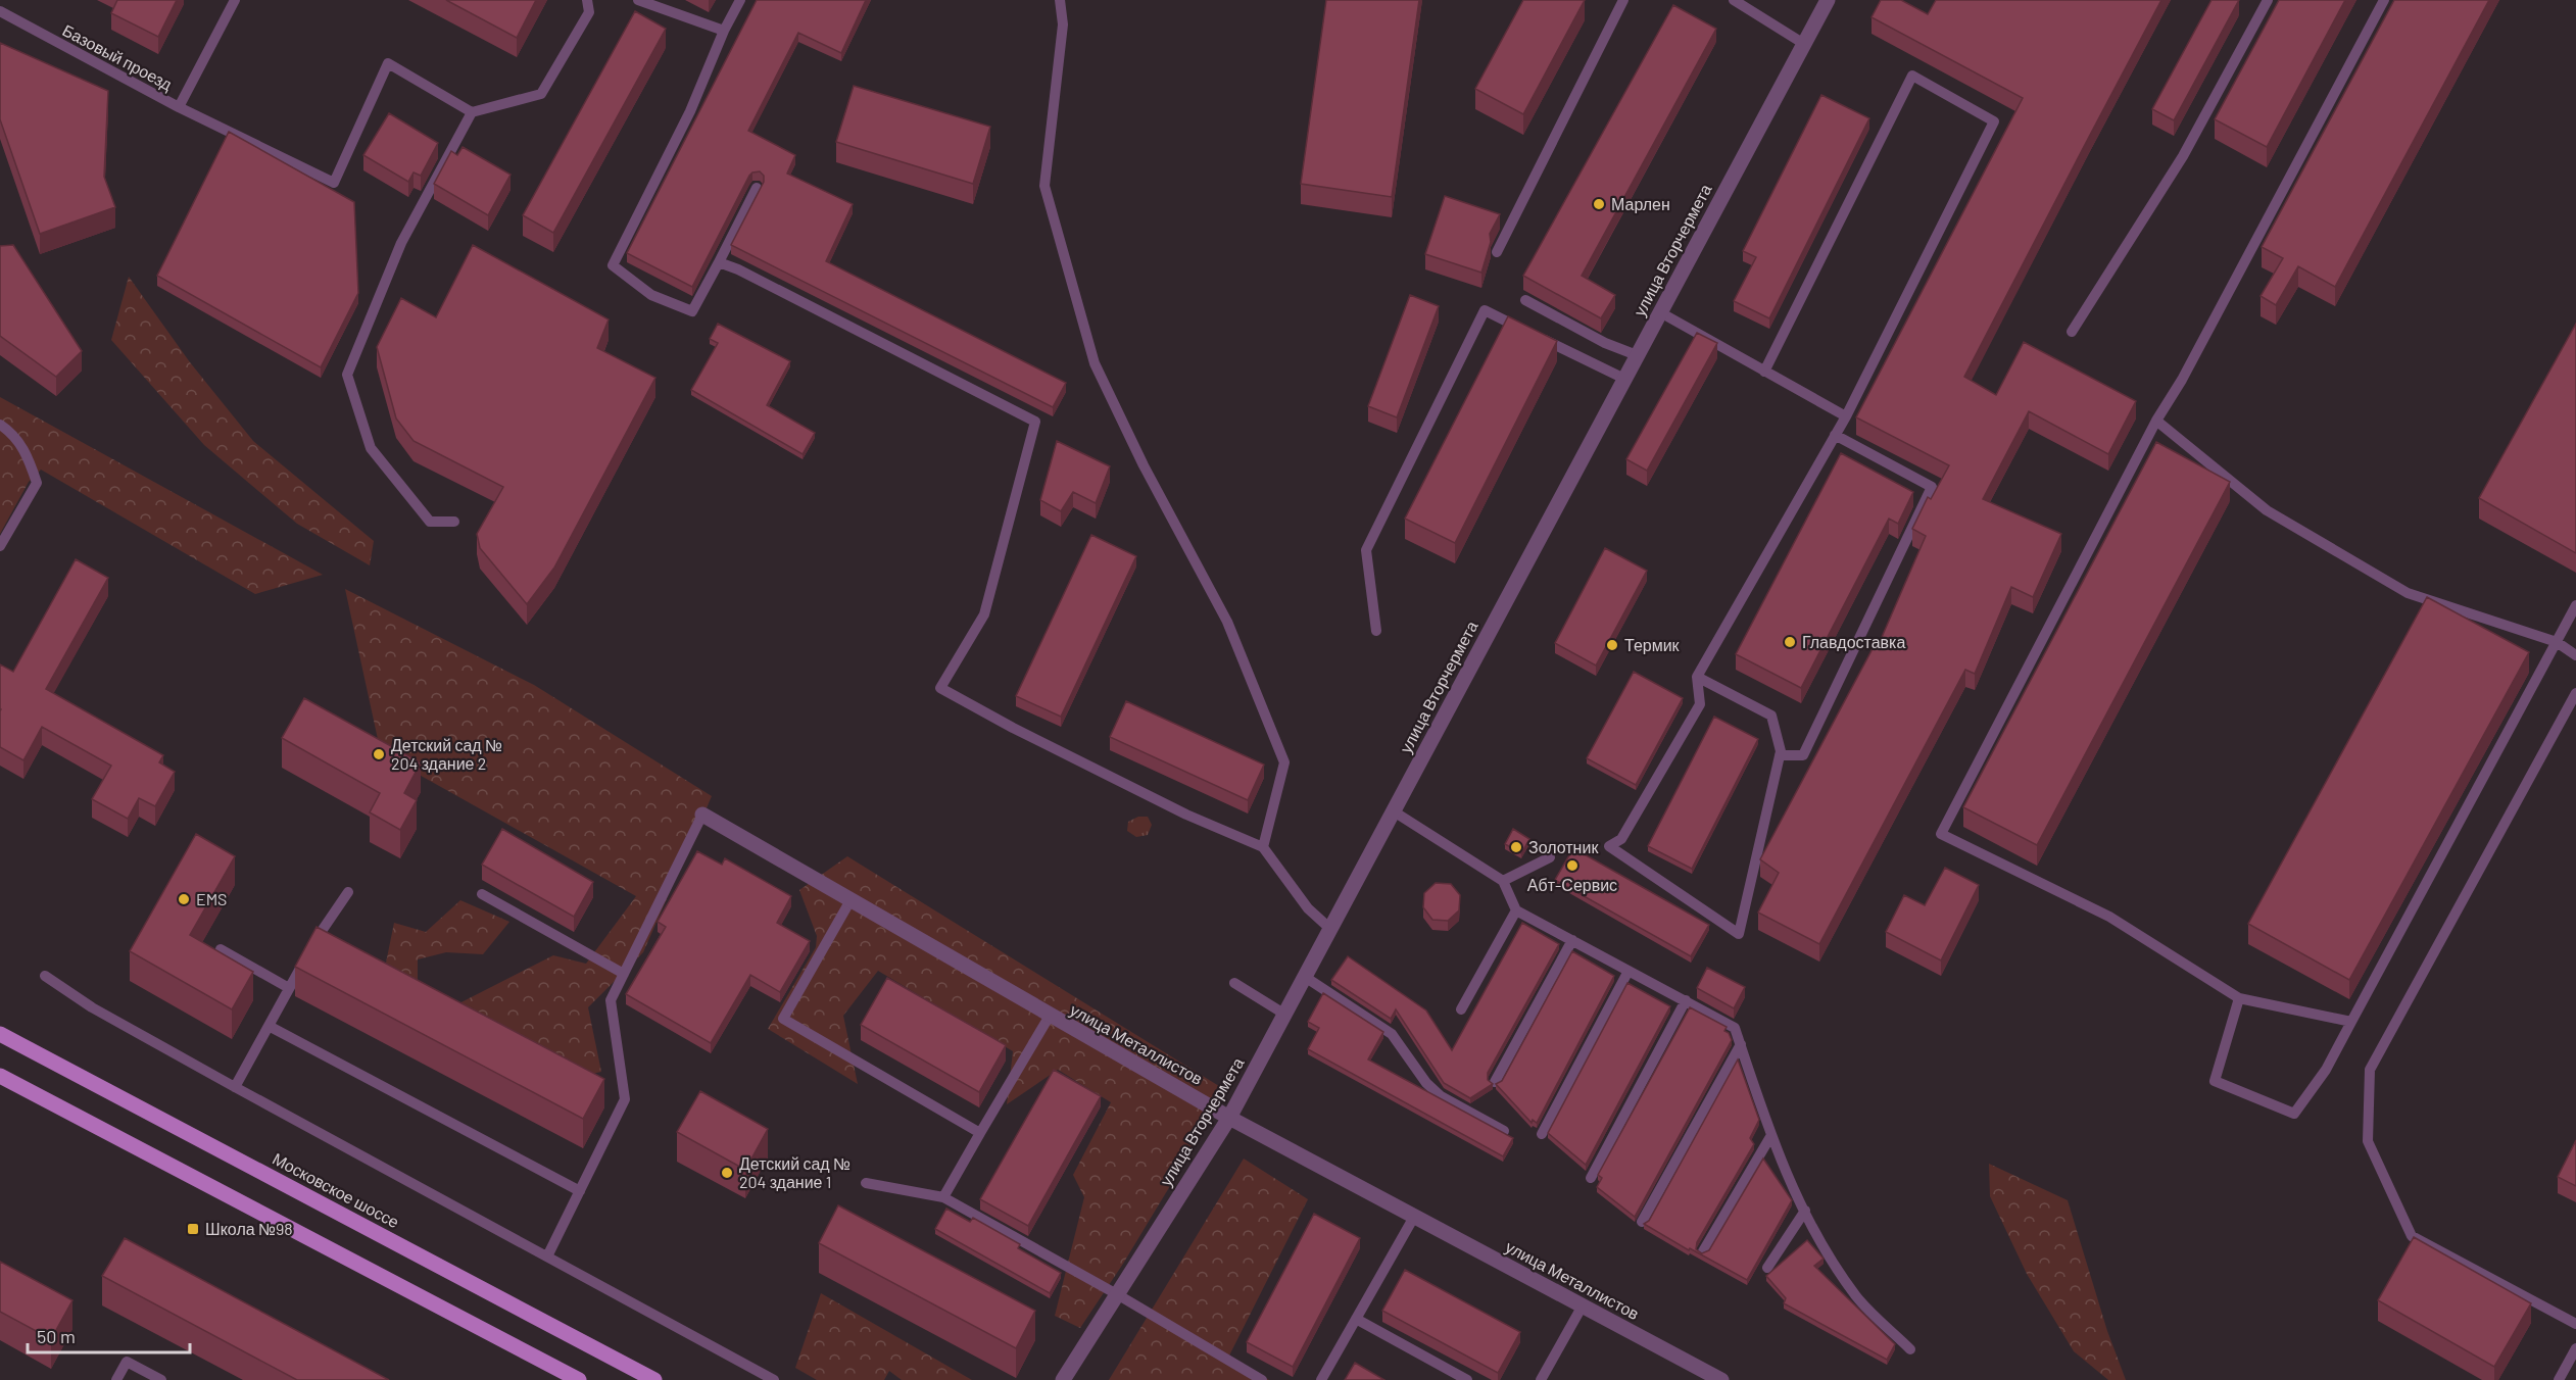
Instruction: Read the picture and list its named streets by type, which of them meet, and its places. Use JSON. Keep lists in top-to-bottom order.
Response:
{
  "streets": {
    "main road": ["Московское шоссе"],
    "street": ["улица Вторчермета", "улица Металлистов"],
    "lane": ["Базовый проезд"]
  },
  "crossings": [
    ["улица Вторчермета", "улица Металлистов"]
  ],
  "places": {
    "other": [
      "Марлен",
      "Главдоставка",
      "Термик",
      "Детский сад № 204 здание 2",
      "Золотник",
      "Абт-Сервис",
      "EMS",
      "Детский сад № 204 здание 1"
    ],
    "transit": ["Школа №98"]
  },
  "scale_bar": "50 m"
}
